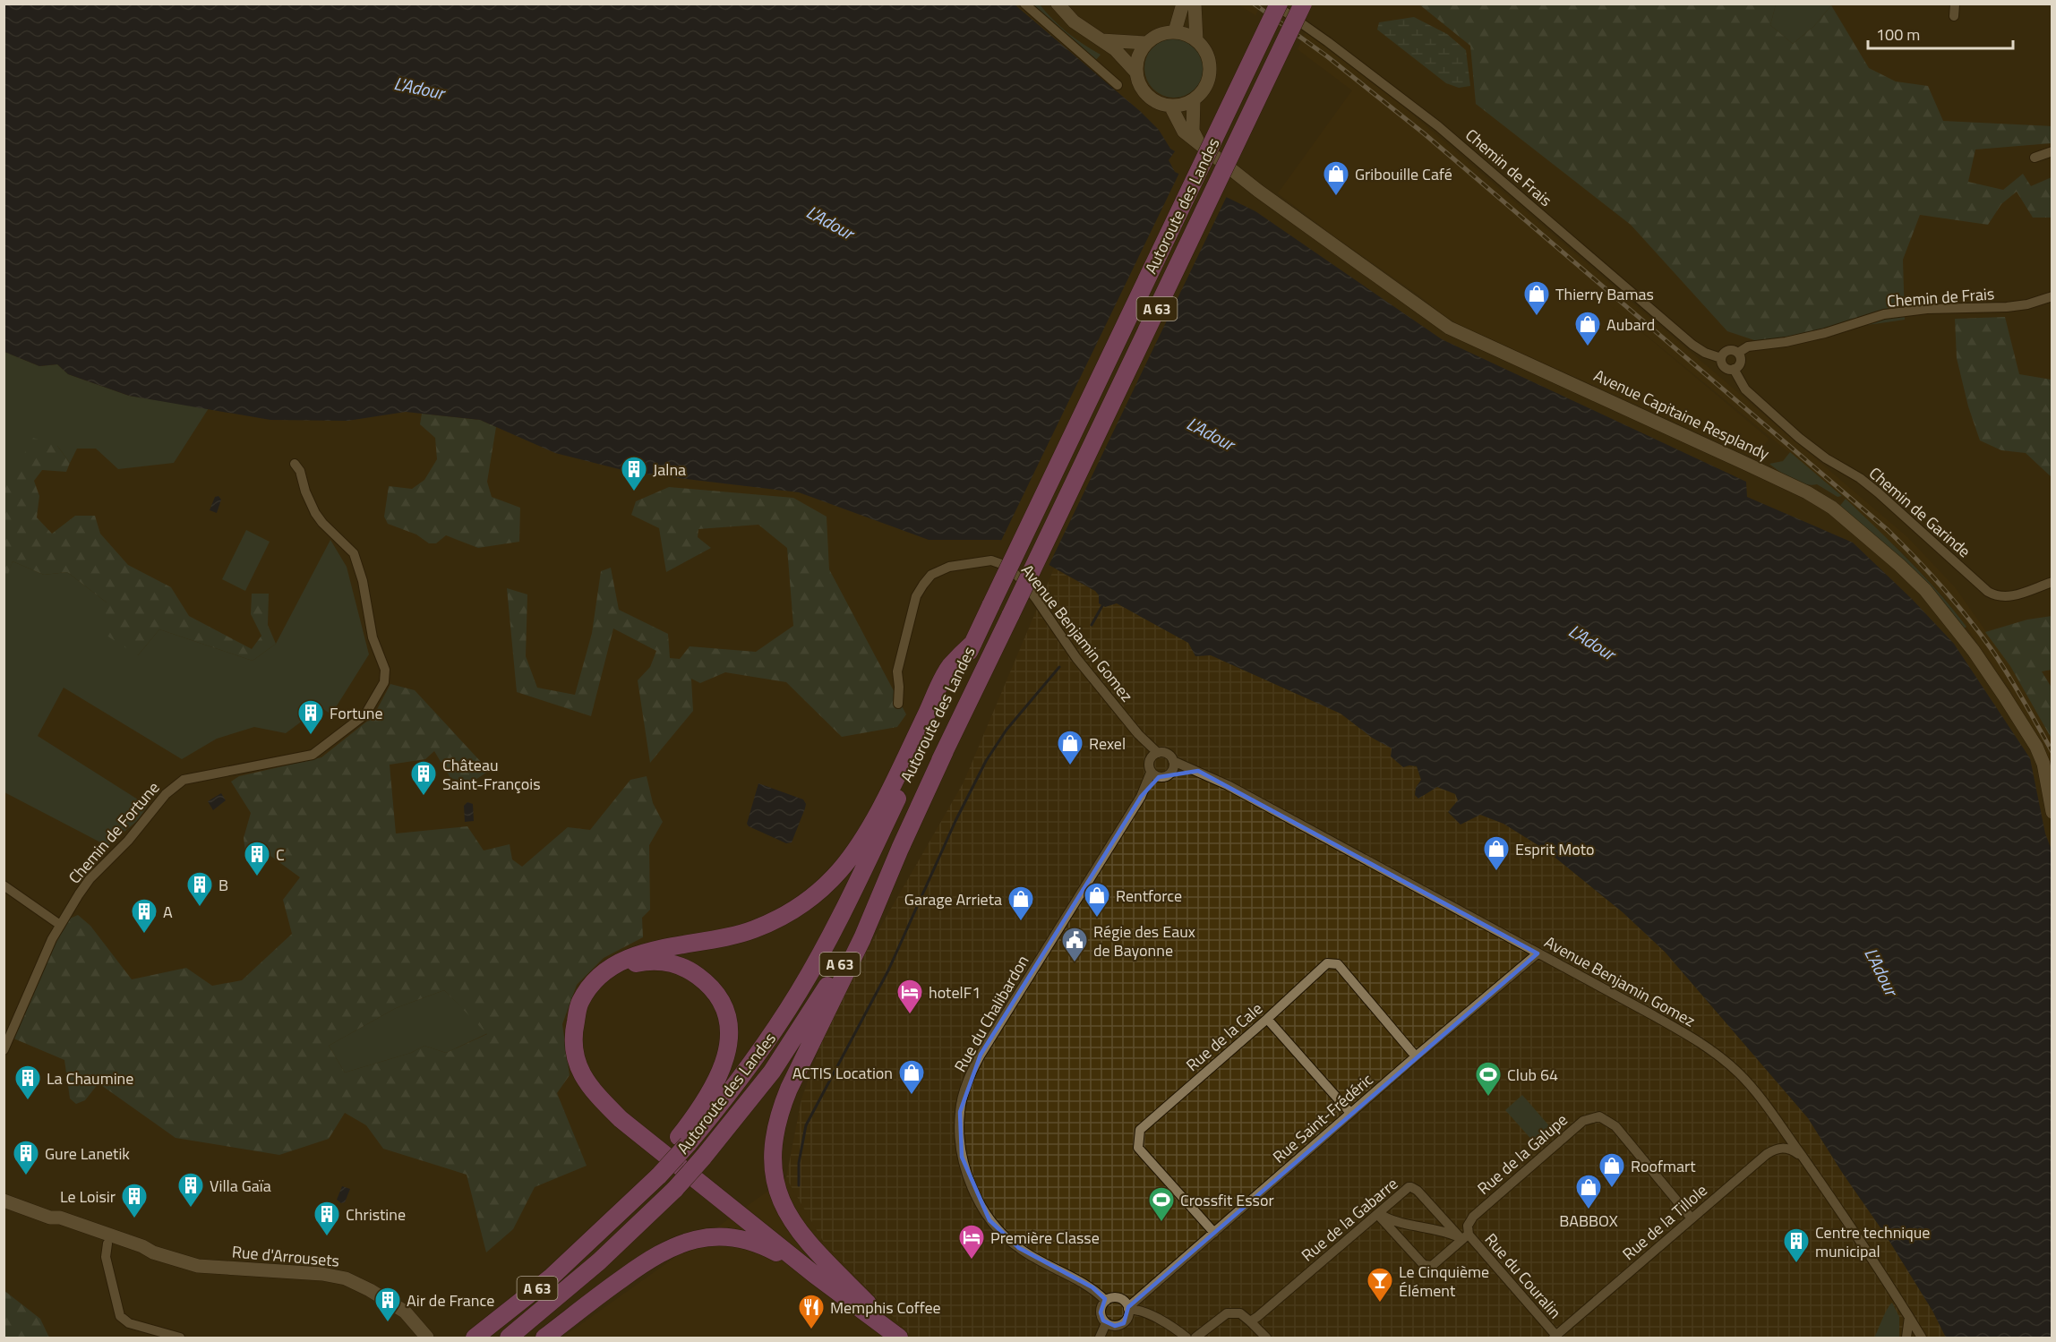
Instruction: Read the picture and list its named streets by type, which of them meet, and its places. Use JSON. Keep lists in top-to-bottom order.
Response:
{
  "streets": {
    "highway": ["Autoroute des Landes", "A 63"],
    "main road": ["Avenue Capitaine Resplandy", "Rue d'Arrousets"],
    "street": [
      "Chemin de Frais",
      "Chemin de Garinde",
      "Avenue Benjamin Gomez",
      "Chemin de Fortune",
      "Rue du Chalibardon",
      "Rue de la Cale",
      "Rue Saint-Frédéric",
      "Rue de la Galupe",
      "Rue de la Gabarre",
      "Rue de la Tillole",
      "Rue du Couralin"
    ]
  },
  "crossings": [
    ["Chemin de Frais", "Chemin de Garinde"],
    ["Avenue Benjamin Gomez", "Rue du Chalibardon"],
    ["Avenue Benjamin Gomez", "Rue Saint-Frédéric"],
    ["Avenue Benjamin Gomez", "Rue de la Tillole"],
    ["Rue du Chalibardon", "Rue Saint-Frédéric"],
    ["Rue de la Cale", "Rue Saint-Frédéric"],
    ["Rue de la Galupe", "Rue de la Gabarre"],
    ["Rue de la Galupe", "Rue de la Tillole"],
    ["Rue de la Galupe", "Rue du Couralin"],
    ["Rue de la Gabarre", "Rue du Couralin"],
    ["Rue de la Tillole", "Rue du Couralin"]
  ],
  "water": ["L'Adour"],
  "places": {
    "shop": [
      "Gribouille Café",
      "Thierry Bamas",
      "Aubard",
      "Rexel",
      "Esprit Moto",
      "Rentforce",
      "Garage Arrieta",
      "ACTIS Location",
      "Roofmart",
      "BABBOX"
    ],
    "building": [
      "Jalna",
      "Fortune",
      "Château Saint-François",
      "C",
      "B",
      "A",
      "La Chaumine",
      "Gure Lanetik",
      "Villa Gaïa",
      "Le Loisir",
      "Christine",
      "Centre technique municipal",
      "Air de France"
    ],
    "public building": ["Régie des Eaux de Bayonne"],
    "hotel": ["hotelF1", "Première Classe"],
    "sports": ["Club 64", "Crossfit Essor"],
    "bar": ["Le Cinquième Élément"],
    "restaurant": ["Memphis Coffee"]
  },
  "scale_bar": "100 m"
}
